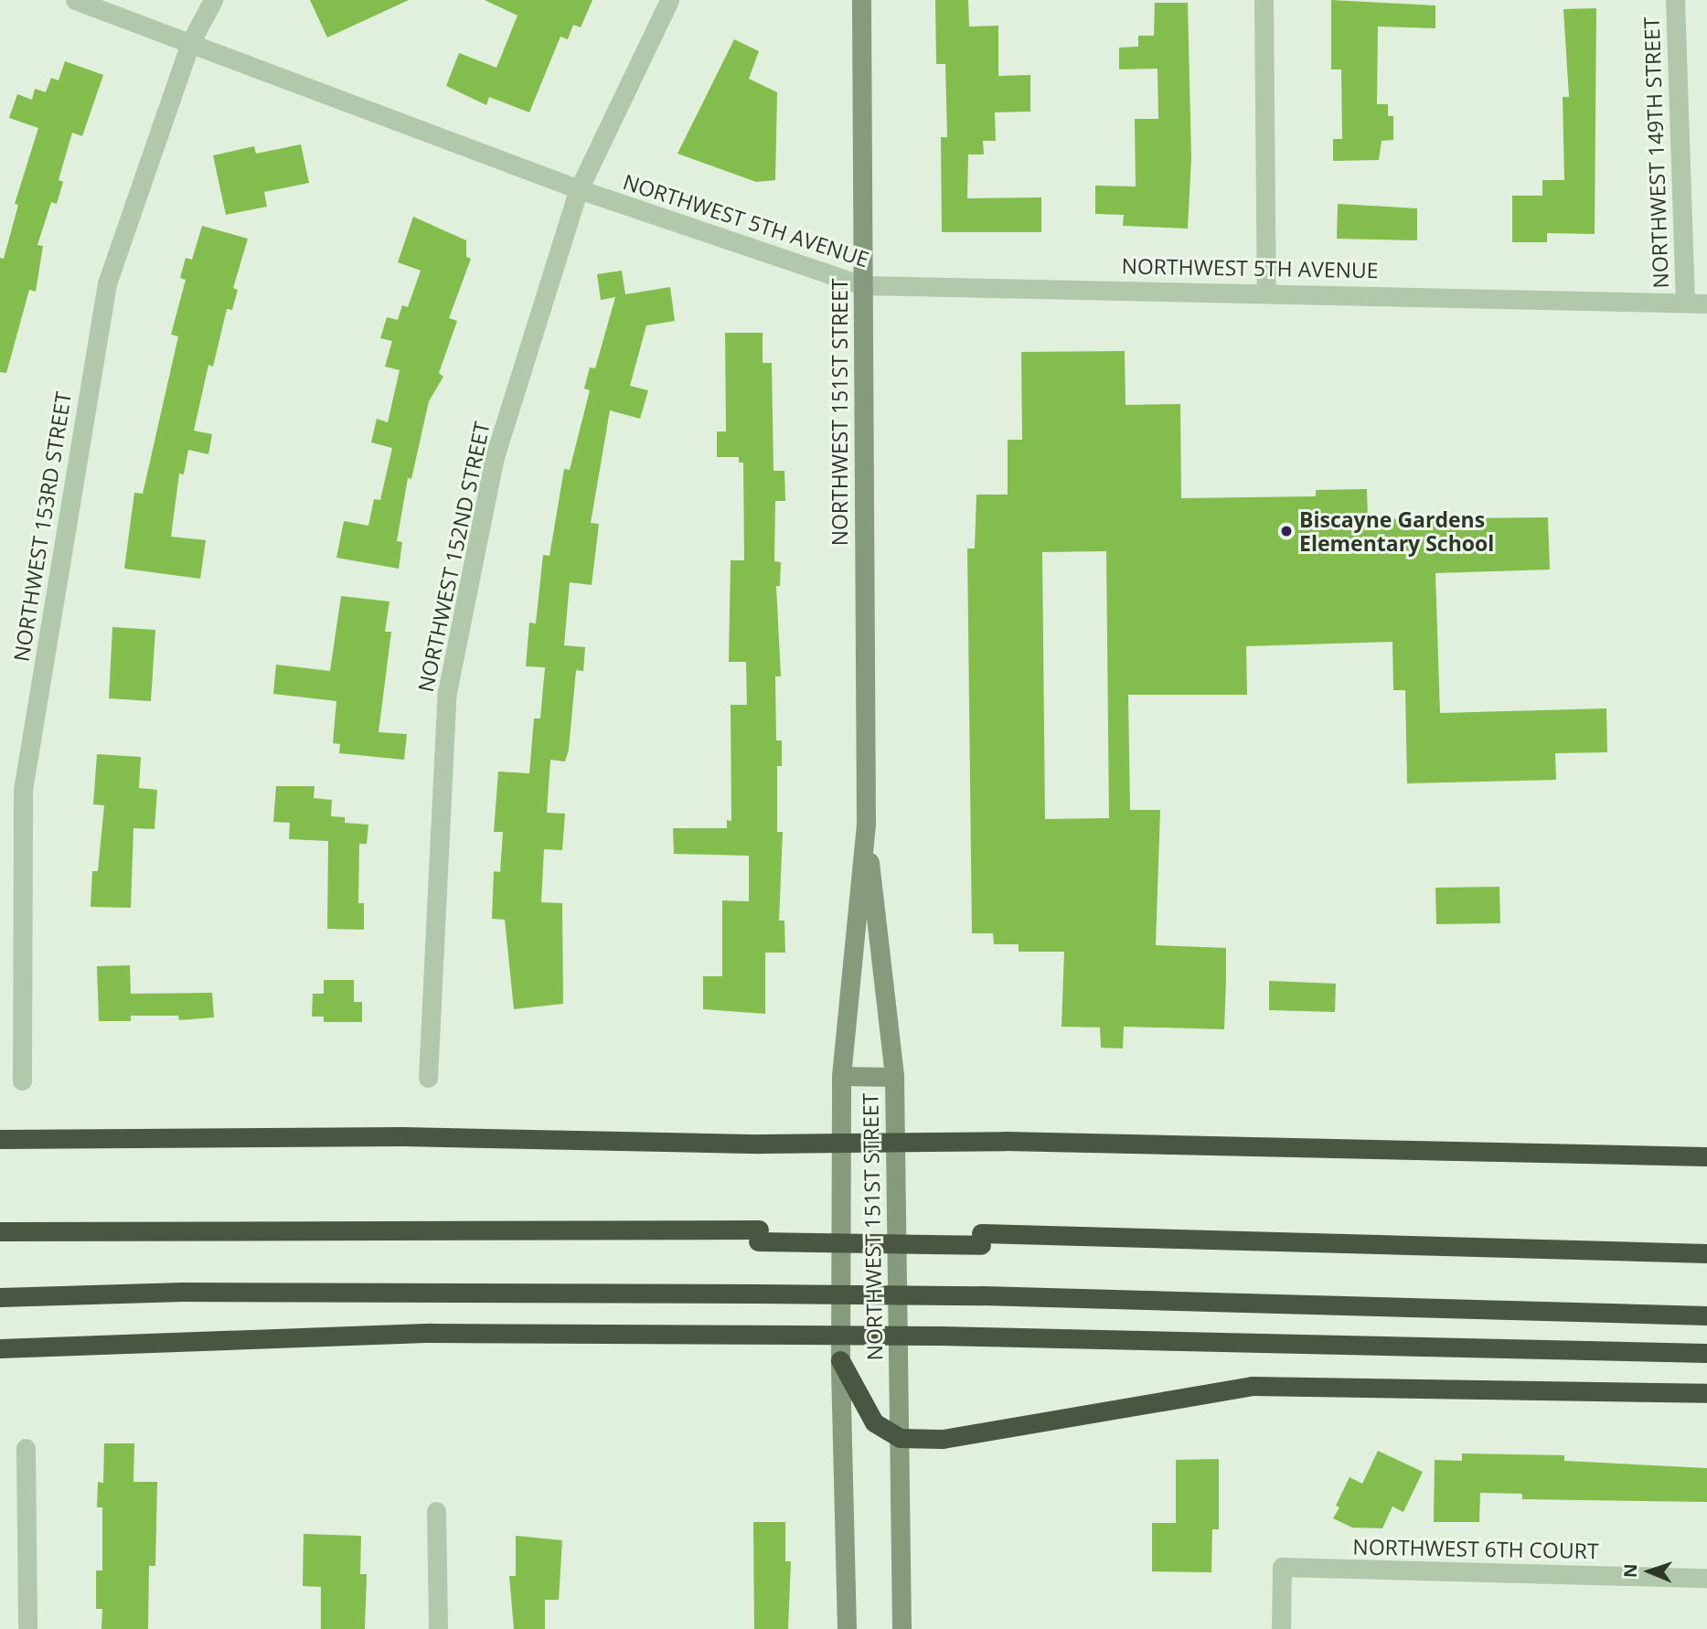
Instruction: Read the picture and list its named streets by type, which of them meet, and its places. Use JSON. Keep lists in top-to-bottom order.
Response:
{
  "streets": {
    "street": [
      "NORTHWEST 149TH STREET",
      "NORTHWEST 5TH AVENUE",
      "NORTHWEST 151ST STREET",
      "NORTHWEST 153RD STREET",
      "NORTHWEST 152ND STREET",
      "NORTHWEST 6TH COURT"
    ]
  },
  "crossings": [
    ["NORTHWEST 149TH STREET", "NORTHWEST 5TH AVENUE"],
    ["NORTHWEST 5TH AVENUE", "NORTHWEST 151ST STREET"],
    ["NORTHWEST 5TH AVENUE", "NORTHWEST 153RD STREET"],
    ["NORTHWEST 5TH AVENUE", "NORTHWEST 152ND STREET"]
  ],
  "places": ["Biscayne Gardens Elementary School"],
  "north": "left"
}
